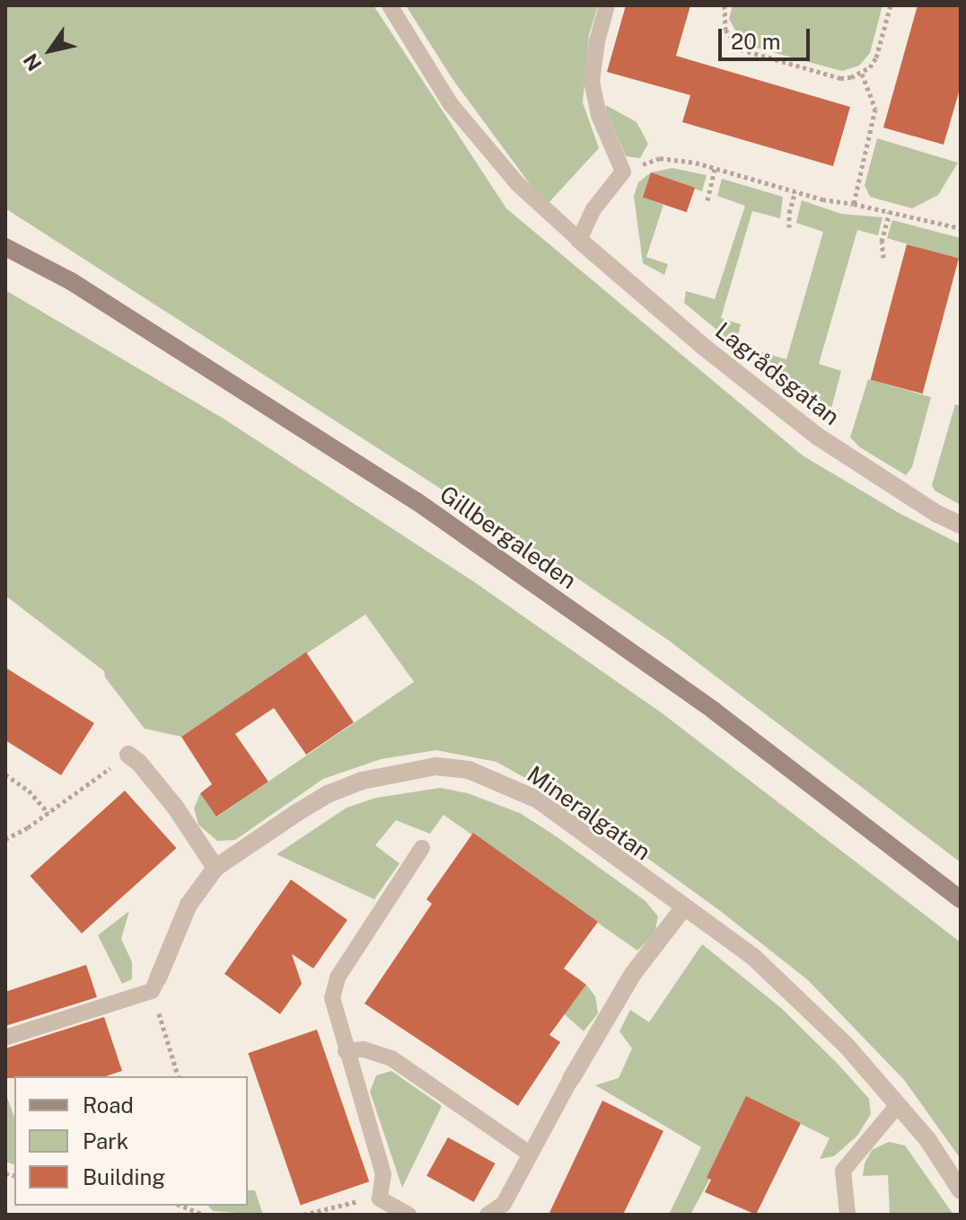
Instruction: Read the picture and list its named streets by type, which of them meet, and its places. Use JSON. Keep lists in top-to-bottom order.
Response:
{
  "streets": {
    "main road": ["Gillbergaleden"],
    "street": ["Lagrådsgatan", "Mineralgatan"]
  },
  "legend": ["Road", "Park", "Building"],
  "scale_bar": "20 m",
  "north": "bottom left"
}
